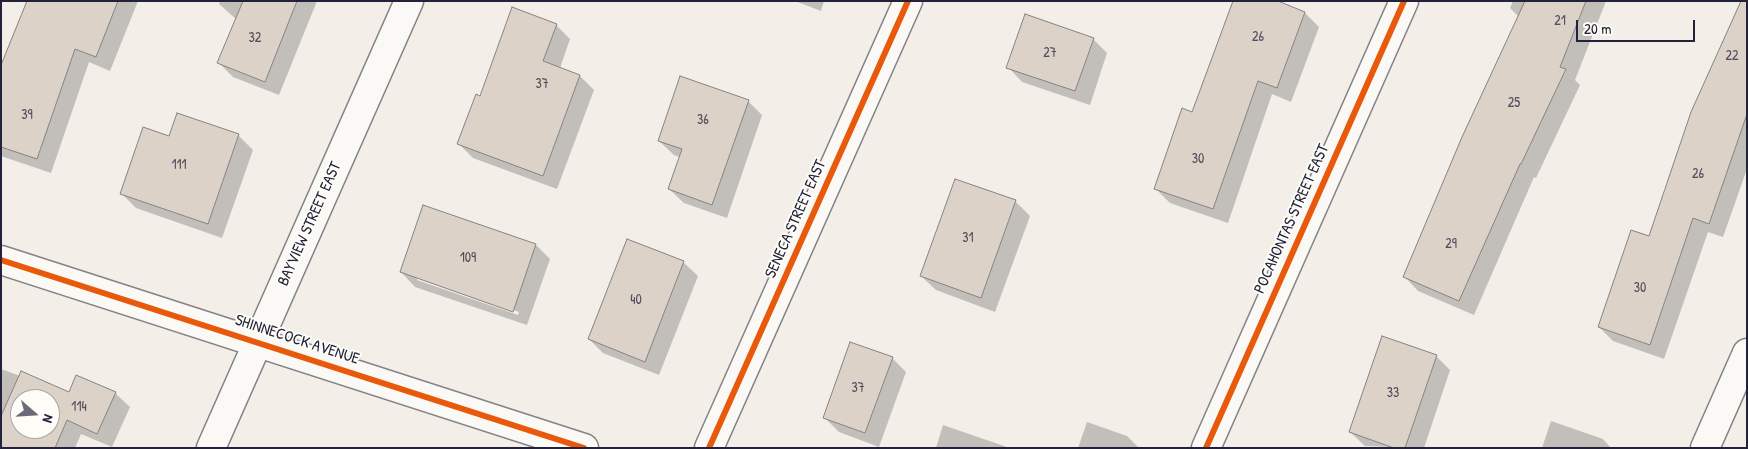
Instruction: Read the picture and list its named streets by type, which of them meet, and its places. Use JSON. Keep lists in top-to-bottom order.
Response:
{
  "streets": {
    "street": [
      "SENECA STREET EAST",
      "POCAHONTAS STREET EAST",
      "BAYVIEW STREET EAST",
      "SHINNECOCK AVENUE"
    ]
  },
  "crossings": [
    ["BAYVIEW STREET EAST", "SHINNECOCK AVENUE"]
  ],
  "house_numbers": [
    "21",
    "26",
    "32",
    "27",
    "22",
    "37",
    "25",
    "39",
    "36",
    "30",
    "111",
    "26",
    "31",
    "29",
    "109",
    "30",
    "40",
    "37",
    "33",
    "114"
  ],
  "scale_bar": "20 m",
  "north": "right"
}
